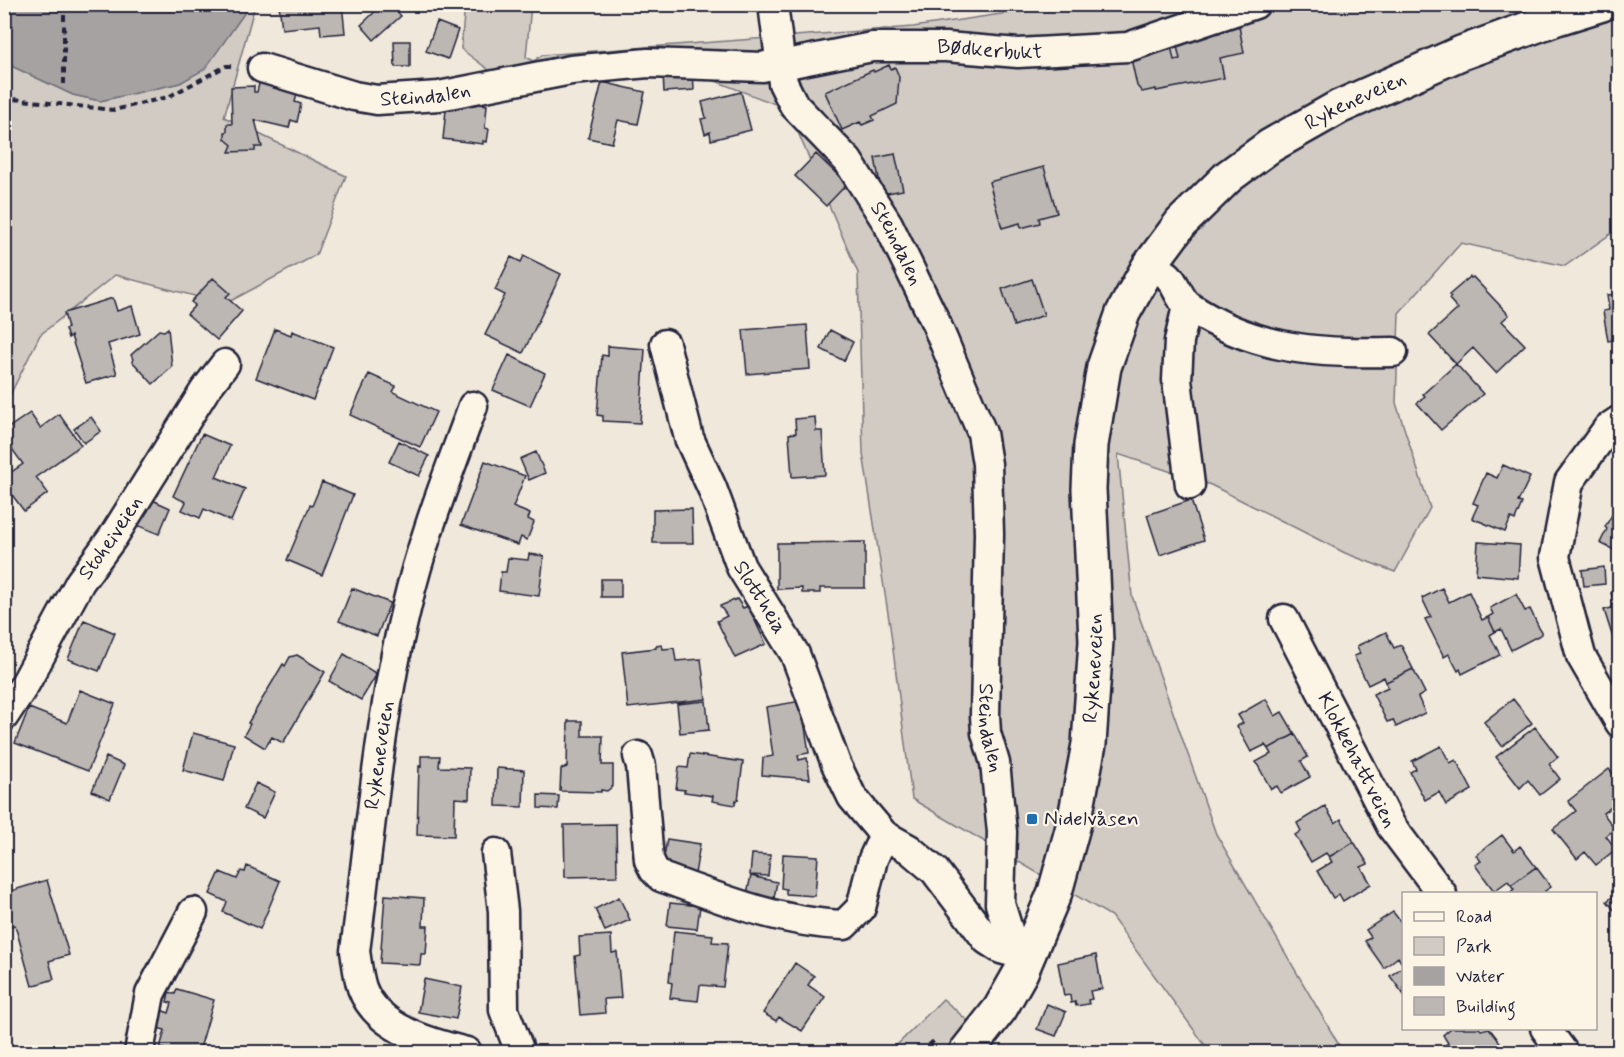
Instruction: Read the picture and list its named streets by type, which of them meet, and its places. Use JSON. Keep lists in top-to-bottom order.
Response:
{
  "streets": {
    "main road": ["Rykeneveien"],
    "street": [
      "Bødkerbukt",
      "Steindalen",
      "Stoheiveien",
      "Slottheia",
      "Klokkehattveien"
    ]
  },
  "crossings": [
    ["Bødkerbukt", "Steindalen"],
    ["Steindalen", "Rykeneveien"],
    ["Steindalen", "Slottheia"],
    ["Rykeneveien", "Slottheia"]
  ],
  "places": {
    "transit": ["Nidelvåsen"]
  },
  "legend": [
    "Road",
    "Park",
    "Water",
    "Building"
  ]
}
